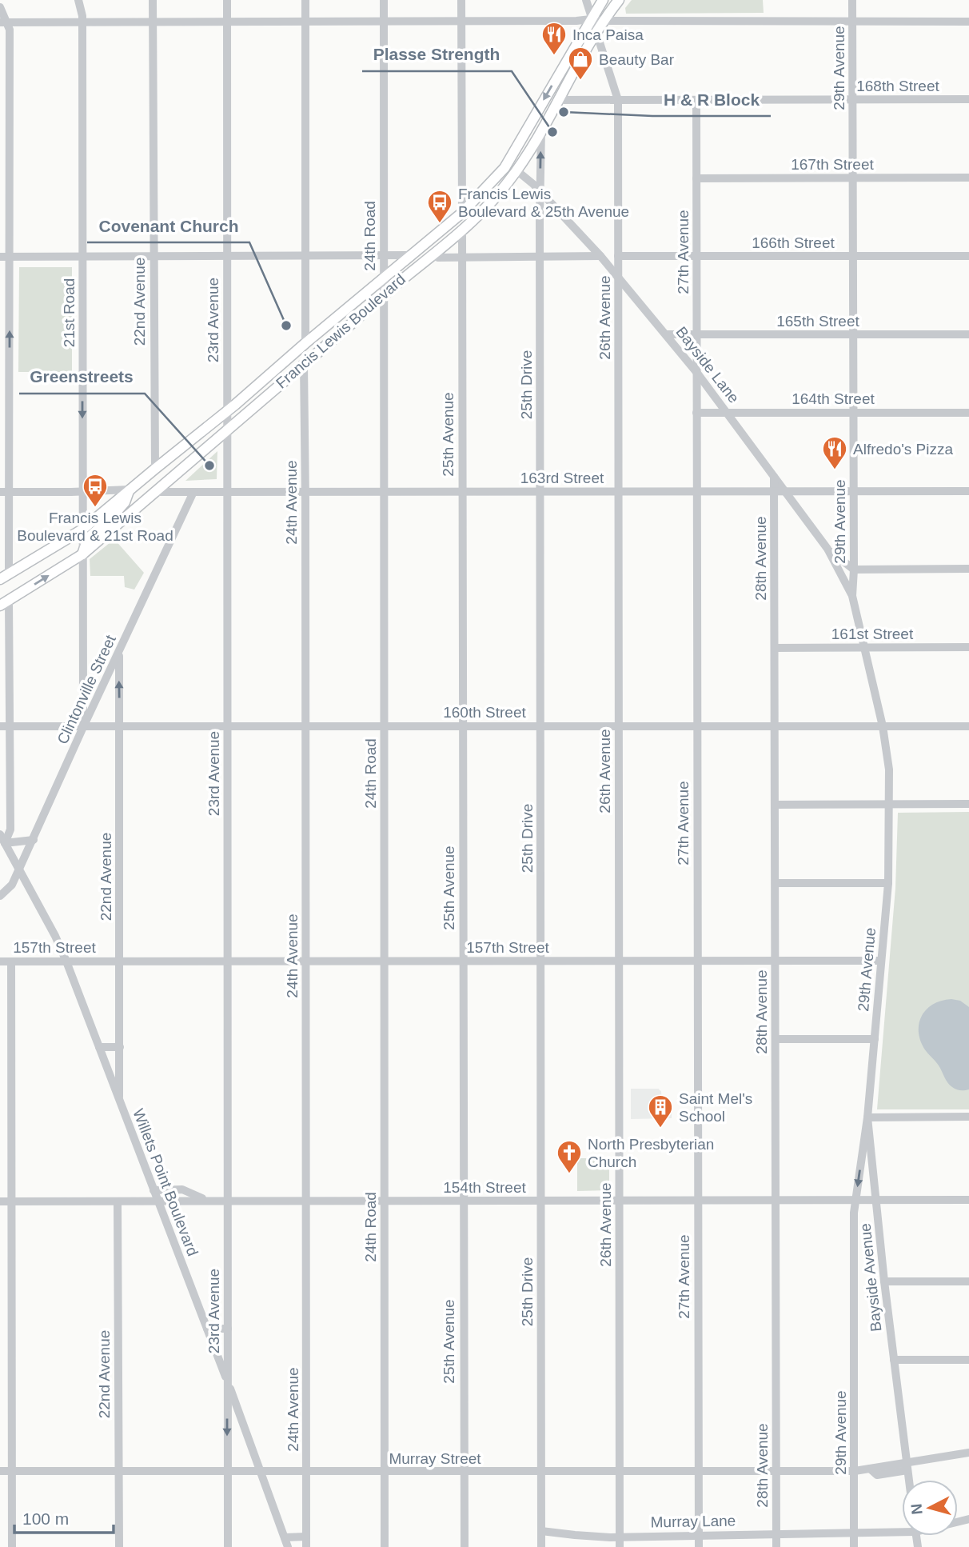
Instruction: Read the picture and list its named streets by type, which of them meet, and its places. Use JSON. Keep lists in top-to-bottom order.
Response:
{
  "streets": {
    "main road": ["Francis Lewis Boulevard"],
    "street": [
      "29th Avenue",
      "168th Street",
      "167th Street",
      "24th Road",
      "166th Street",
      "27th Avenue",
      "22nd Avenue",
      "21st Road",
      "26th Avenue",
      "23rd Avenue",
      "165th Street",
      "Bayside Lane",
      "25th Drive",
      "164th Street",
      "25th Avenue",
      "163rd Street",
      "24th Avenue",
      "28th Avenue",
      "161st Street",
      "Clintonville Street",
      "160th Street",
      "157th Street",
      "Willets Point Boulevard",
      "154th Street",
      "Bayside Avenue",
      "Murray Street",
      "Murray Lane"
    ]
  },
  "crossings": [
    ["29th Avenue", "168th Street"],
    ["29th Avenue", "167th Street"],
    ["29th Avenue", "166th Street"],
    ["29th Avenue", "165th Street"],
    ["29th Avenue", "Bayside Lane"],
    ["29th Avenue", "164th Street"],
    ["29th Avenue", "163rd Street"],
    ["29th Avenue", "161st Street"],
    ["29th Avenue", "160th Street"],
    ["29th Avenue", "157th Street"],
    ["29th Avenue", "154th Street"],
    ["29th Avenue", "Bayside Avenue"],
    ["29th Avenue", "Murray Street"],
    ["29th Avenue", "Murray Lane"],
    ["168th Street", "27th Avenue"],
    ["168th Street", "26th Avenue"],
    ["168th Street", "Francis Lewis Boulevard"],
    ["167th Street", "27th Avenue"],
    ["24th Road", "Francis Lewis Boulevard"],
    ["24th Road", "163rd Street"],
    ["24th Road", "160th Street"],
    ["24th Road", "157th Street"],
    ["24th Road", "154th Street"],
    ["24th Road", "Murray Street"],
    ["166th Street", "27th Avenue"],
    ["166th Street", "26th Avenue"],
    ["27th Avenue", "165th Street"],
    ["27th Avenue", "Bayside Lane"],
    ["27th Avenue", "164th Street"],
    ["27th Avenue", "163rd Street"],
    ["27th Avenue", "160th Street"],
    ["27th Avenue", "157th Street"],
    ["27th Avenue", "154th Street"],
    ["27th Avenue", "Murray Street"],
    ["27th Avenue", "Murray Lane"],
    ["22nd Avenue", "Francis Lewis Boulevard"],
    ["22nd Avenue", "Clintonville Street"],
    ["22nd Avenue", "160th Street"],
    ["22nd Avenue", "157th Street"],
    ["22nd Avenue", "Willets Point Boulevard"],
    ["22nd Avenue", "154th Street"],
    ["22nd Avenue", "Murray Street"],
    ["21st Road", "Francis Lewis Boulevard"],
    ["21st Road", "Clintonville Street"],
    ["21st Road", "160th Street"],
    ["26th Avenue", "Francis Lewis Boulevard"],
    ["26th Avenue", "Bayside Lane"],
    ["26th Avenue", "163rd Street"],
    ["26th Avenue", "160th Street"],
    ["26th Avenue", "157th Street"],
    ["26th Avenue", "154th Street"],
    ["26th Avenue", "Murray Street"],
    ["26th Avenue", "Murray Lane"],
    ["23rd Avenue", "Francis Lewis Boulevard"],
    ["23rd Avenue", "163rd Street"],
    ["23rd Avenue", "160th Street"],
    ["23rd Avenue", "157th Street"],
    ["23rd Avenue", "Willets Point Boulevard"],
    ["23rd Avenue", "154th Street"],
    ["23rd Avenue", "Murray Street"],
    ["165th Street", "Bayside Lane"],
    ["Francis Lewis Boulevard", "Bayside Lane"],
    ["Francis Lewis Boulevard", "25th Drive"],
    ["Francis Lewis Boulevard", "25th Avenue"],
    ["Francis Lewis Boulevard", "163rd Street"],
    ["Francis Lewis Boulevard", "24th Avenue"],
    ["Bayside Lane", "25th Drive"],
    ["Bayside Lane", "164th Street"],
    ["Bayside Lane", "163rd Street"],
    ["Bayside Lane", "28th Avenue"],
    ["25th Drive", "163rd Street"],
    ["25th Drive", "160th Street"],
    ["25th Drive", "157th Street"],
    ["25th Drive", "154th Street"],
    ["25th Drive", "Murray Street"],
    ["25th Drive", "Murray Lane"],
    ["25th Avenue", "163rd Street"],
    ["25th Avenue", "160th Street"],
    ["25th Avenue", "157th Street"],
    ["25th Avenue", "154th Street"],
    ["25th Avenue", "Murray Street"],
    ["163rd Street", "24th Avenue"],
    ["163rd Street", "28th Avenue"],
    ["163rd Street", "Clintonville Street"],
    ["24th Avenue", "160th Street"],
    ["24th Avenue", "157th Street"],
    ["24th Avenue", "154th Street"],
    ["24th Avenue", "Murray Street"],
    ["28th Avenue", "161st Street"],
    ["28th Avenue", "160th Street"],
    ["28th Avenue", "157th Street"],
    ["28th Avenue", "154th Street"],
    ["28th Avenue", "Murray Street"],
    ["28th Avenue", "Murray Lane"],
    ["Clintonville Street", "160th Street"],
    ["Clintonville Street", "Willets Point Boulevard"],
    ["157th Street", "Willets Point Boulevard"],
    ["Willets Point Boulevard", "154th Street"],
    ["Willets Point Boulevard", "Murray Street"],
    ["154th Street", "Bayside Avenue"],
    ["Bayside Avenue", "Murray Street"]
  ],
  "places": {
    "restaurant": ["Inca Paisa", "Alfredo's Pizza"],
    "shop": ["Beauty Bar"],
    "other": [
      "H & R Block",
      "Plasse Strength",
      "Covenant Church",
      "Greenstreets"
    ],
    "bus stop": ["Francis Lewis Boulevard & 25th Avenue", "Francis Lewis Boulevard & 21st Road"],
    "building": ["Saint Mel's School"],
    "church": ["North Presbyterian Church"]
  },
  "scale_bar": "100 m",
  "north": "left"
}
